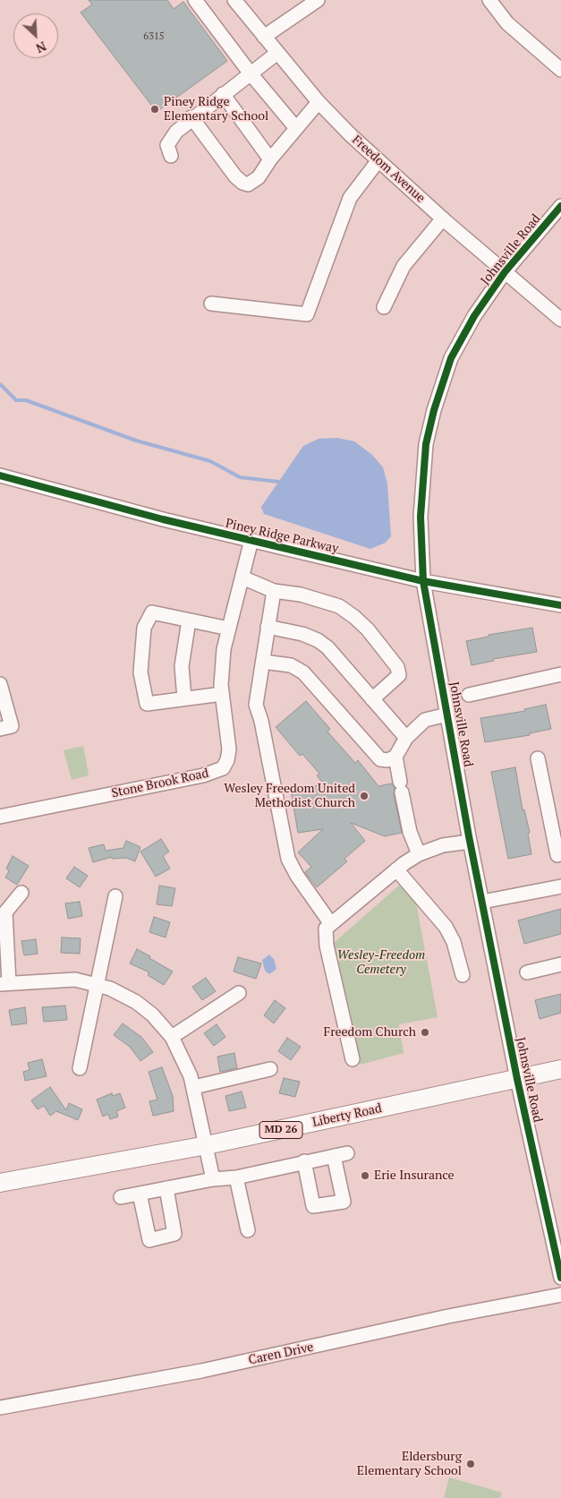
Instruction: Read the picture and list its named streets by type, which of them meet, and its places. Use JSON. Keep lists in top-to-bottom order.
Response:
{
  "streets": {
    "main road": ["Liberty Road", "MD 26"],
    "street": [
      "Freedom Avenue",
      "Johnsville Road",
      "Piney Ridge Parkway",
      "Stone Brook Road",
      "Caren Drive"
    ]
  },
  "crossings": [
    ["Freedom Avenue", "Johnsville Road"],
    ["Johnsville Road", "Piney Ridge Parkway"],
    ["Johnsville Road", "Liberty Road"],
    ["Piney Ridge Parkway", "Stone Brook Road"]
  ],
  "parks": ["Wesley-Freedom Cemetery"],
  "places": [
    "Piney Ridge Elementary School",
    "Wesley Freedom United Methodist Church",
    "Freedom Church",
    "Erie Insurance",
    "Eldersburg Elementary School"
  ],
  "house_numbers": ["6315"],
  "north": "bottom right"
}
